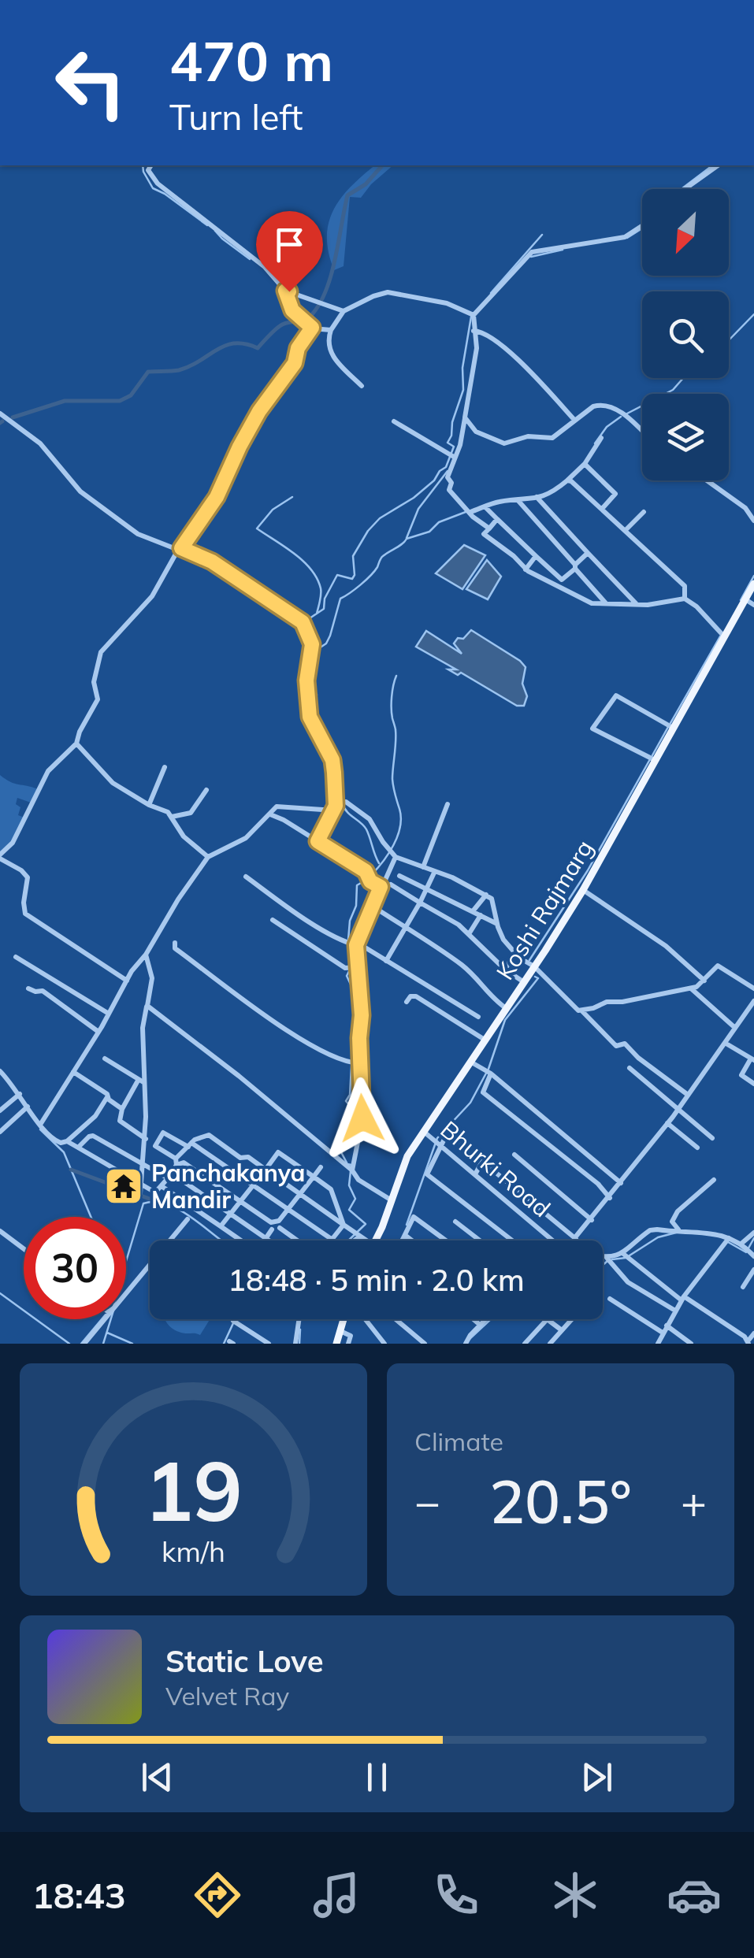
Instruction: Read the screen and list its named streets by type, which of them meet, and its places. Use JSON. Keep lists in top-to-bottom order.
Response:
{
  "streets": {
    "main road": ["Koshi Rajmarg"],
    "street": ["Bhurki Road"]
  },
  "crossings": [
    ["Koshi Rajmarg", "Bhurki Road"]
  ],
  "places": {
    "temple": ["Panchakanya Mandir"]
  },
  "north": "bottom left",
  "page": {
    "turn": ["470 m", "Turn left"],
    "limit": "30",
    "trip": "18:48 · 5 min · 2.0 km",
    "tile": "Climate",
    "heat": ["−", "20.5°", "+"],
    "song": ["Static Love", "Velvet Ray"],
    "tabs": "18:43",
    "gauge": ["19", "km/h"]
  }
}
